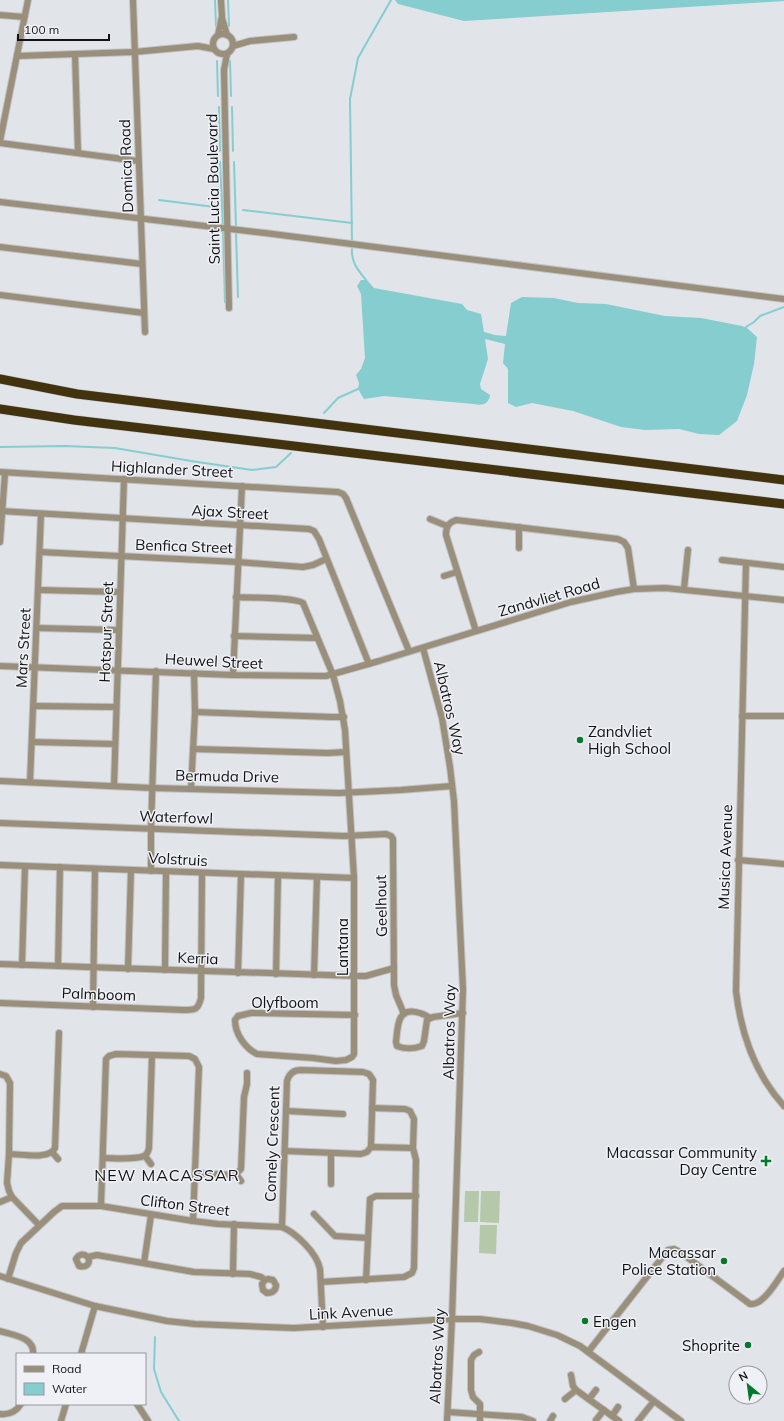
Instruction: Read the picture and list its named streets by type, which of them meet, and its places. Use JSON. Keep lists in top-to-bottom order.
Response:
{
  "streets": {
    "street": [
      "Domica Road",
      "Saint Lucia Boulevard",
      "Highlander Street",
      "Ajax Street",
      "Benfica Street",
      "Zandvliet Road",
      "Hotspur Street",
      "Mars Street",
      "Heuwel Street",
      "Albatros Way",
      "Bermuda Drive",
      "Waterfowl",
      "Musica Avenue",
      "Volstruis",
      "Geelhout",
      "Lantana",
      "Kerria",
      "Palmboom",
      "Olyfboom",
      "Comely Crescent",
      "Clifton Street",
      "Link Avenue"
    ]
  },
  "crossings": [
    ["Highlander Street", "Hotspur Street"],
    ["Highlander Street", "Heuwel Street"],
    ["Ajax Street", "Benfica Street"],
    ["Ajax Street", "Hotspur Street"],
    ["Ajax Street", "Mars Street"],
    ["Ajax Street", "Heuwel Street"],
    ["Benfica Street", "Hotspur Street"],
    ["Benfica Street", "Mars Street"],
    ["Zandvliet Road", "Heuwel Street"],
    ["Zandvliet Road", "Albatros Way"],
    ["Zandvliet Road", "Musica Avenue"],
    ["Hotspur Street", "Heuwel Street"],
    ["Hotspur Street", "Bermuda Drive"],
    ["Mars Street", "Heuwel Street"],
    ["Mars Street", "Bermuda Drive"],
    ["Heuwel Street", "Albatros Way"],
    ["Heuwel Street", "Lantana"],
    ["Albatros Way", "Bermuda Drive"],
    ["Albatros Way", "Link Avenue"],
    ["Bermuda Drive", "Lantana"],
    ["Waterfowl", "Geelhout"],
    ["Waterfowl", "Lantana"],
    ["Volstruis", "Lantana"],
    ["Geelhout", "Lantana"],
    ["Geelhout", "Kerria"],
    ["Lantana", "Kerria"],
    ["Lantana", "Olyfboom"],
    ["Kerria", "Palmboom"],
    ["Comely Crescent", "Clifton Street"],
    ["Clifton Street", "Link Avenue"]
  ],
  "districts": ["NEW MACASSAR"],
  "places": {
    "other": [
      "Zandvliet High School",
      "Macassar Police Station",
      "Engen",
      "Shoprite"
    ],
    "health": ["Macassar Community Day Centre"]
  },
  "legend": ["Road", "Water"],
  "scale_bar": "100 m",
  "north": "top left"
}
